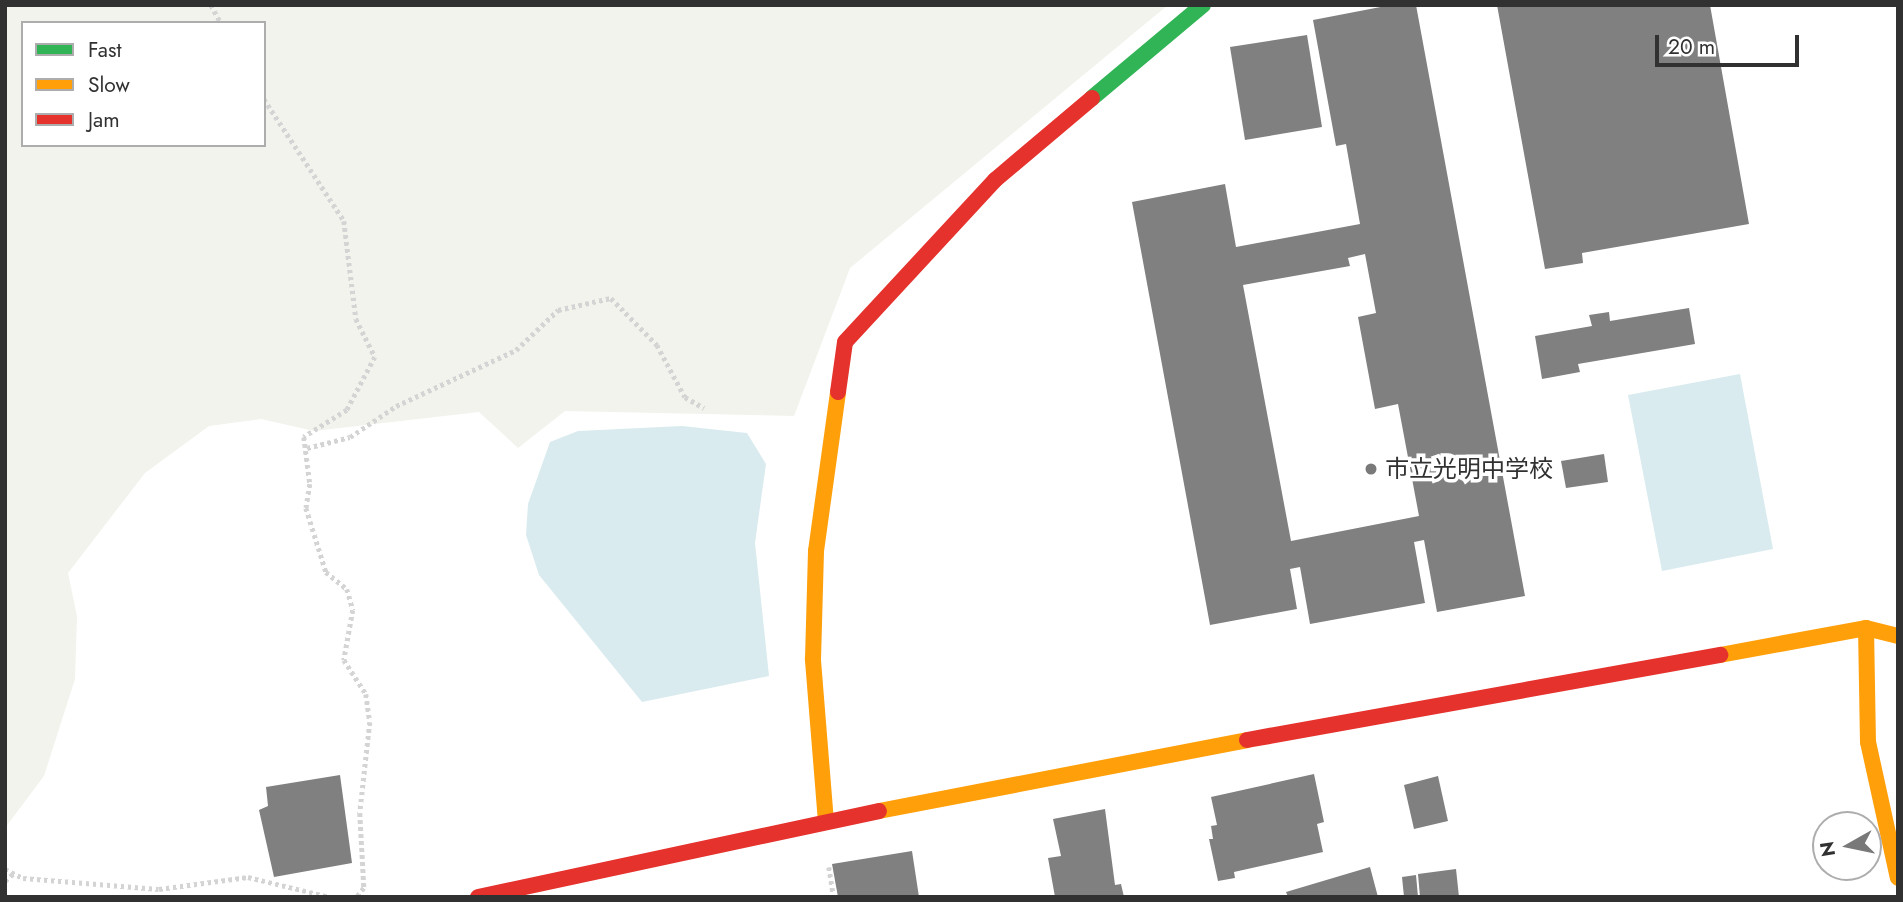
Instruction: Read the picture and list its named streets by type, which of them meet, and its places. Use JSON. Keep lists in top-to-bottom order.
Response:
{
  "places": ["市立光明中学校"],
  "legend": ["Fast", "Slow", "Jam"],
  "scale_bar": "20 m",
  "north": "left"
}
